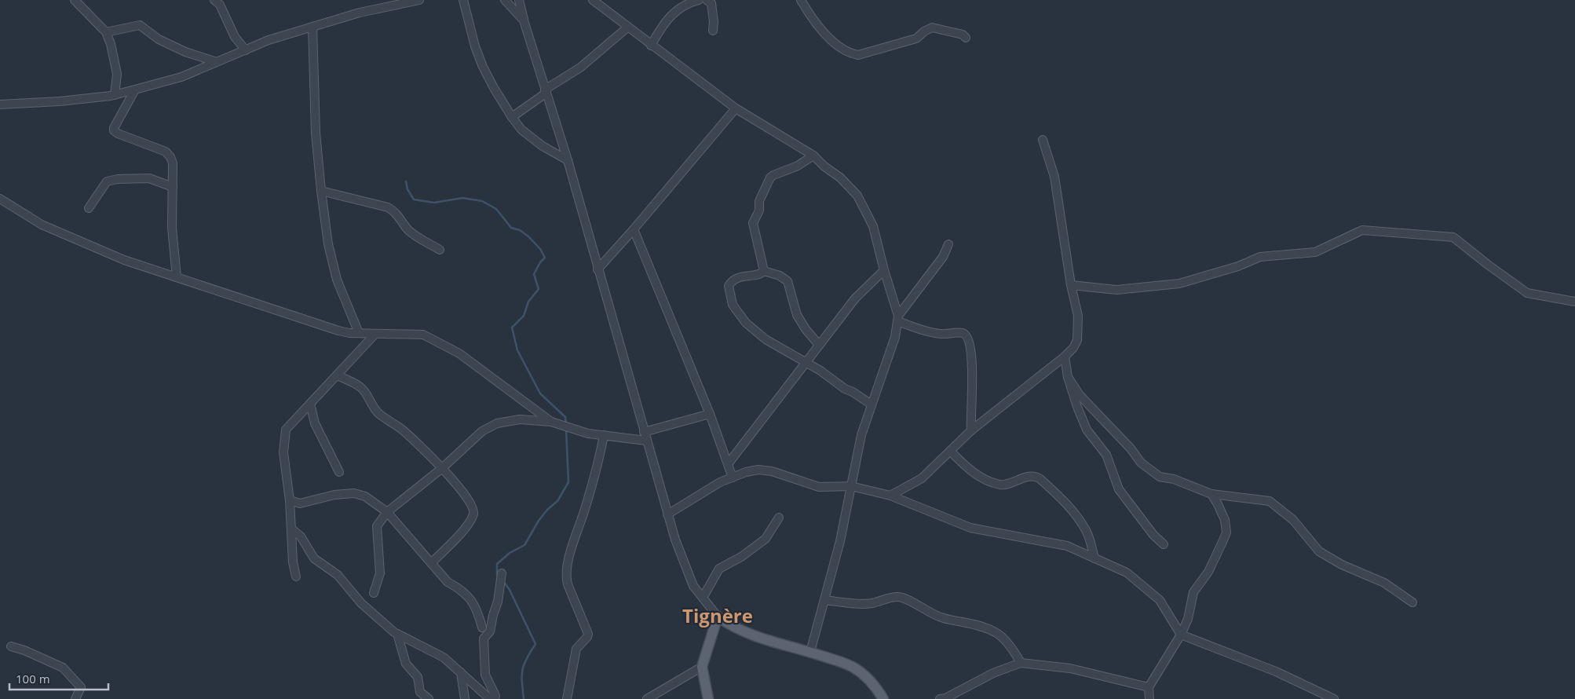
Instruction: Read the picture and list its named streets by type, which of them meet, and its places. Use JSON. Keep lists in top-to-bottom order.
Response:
{
  "districts": ["Tignère"],
  "scale_bar": "100 m"
}
